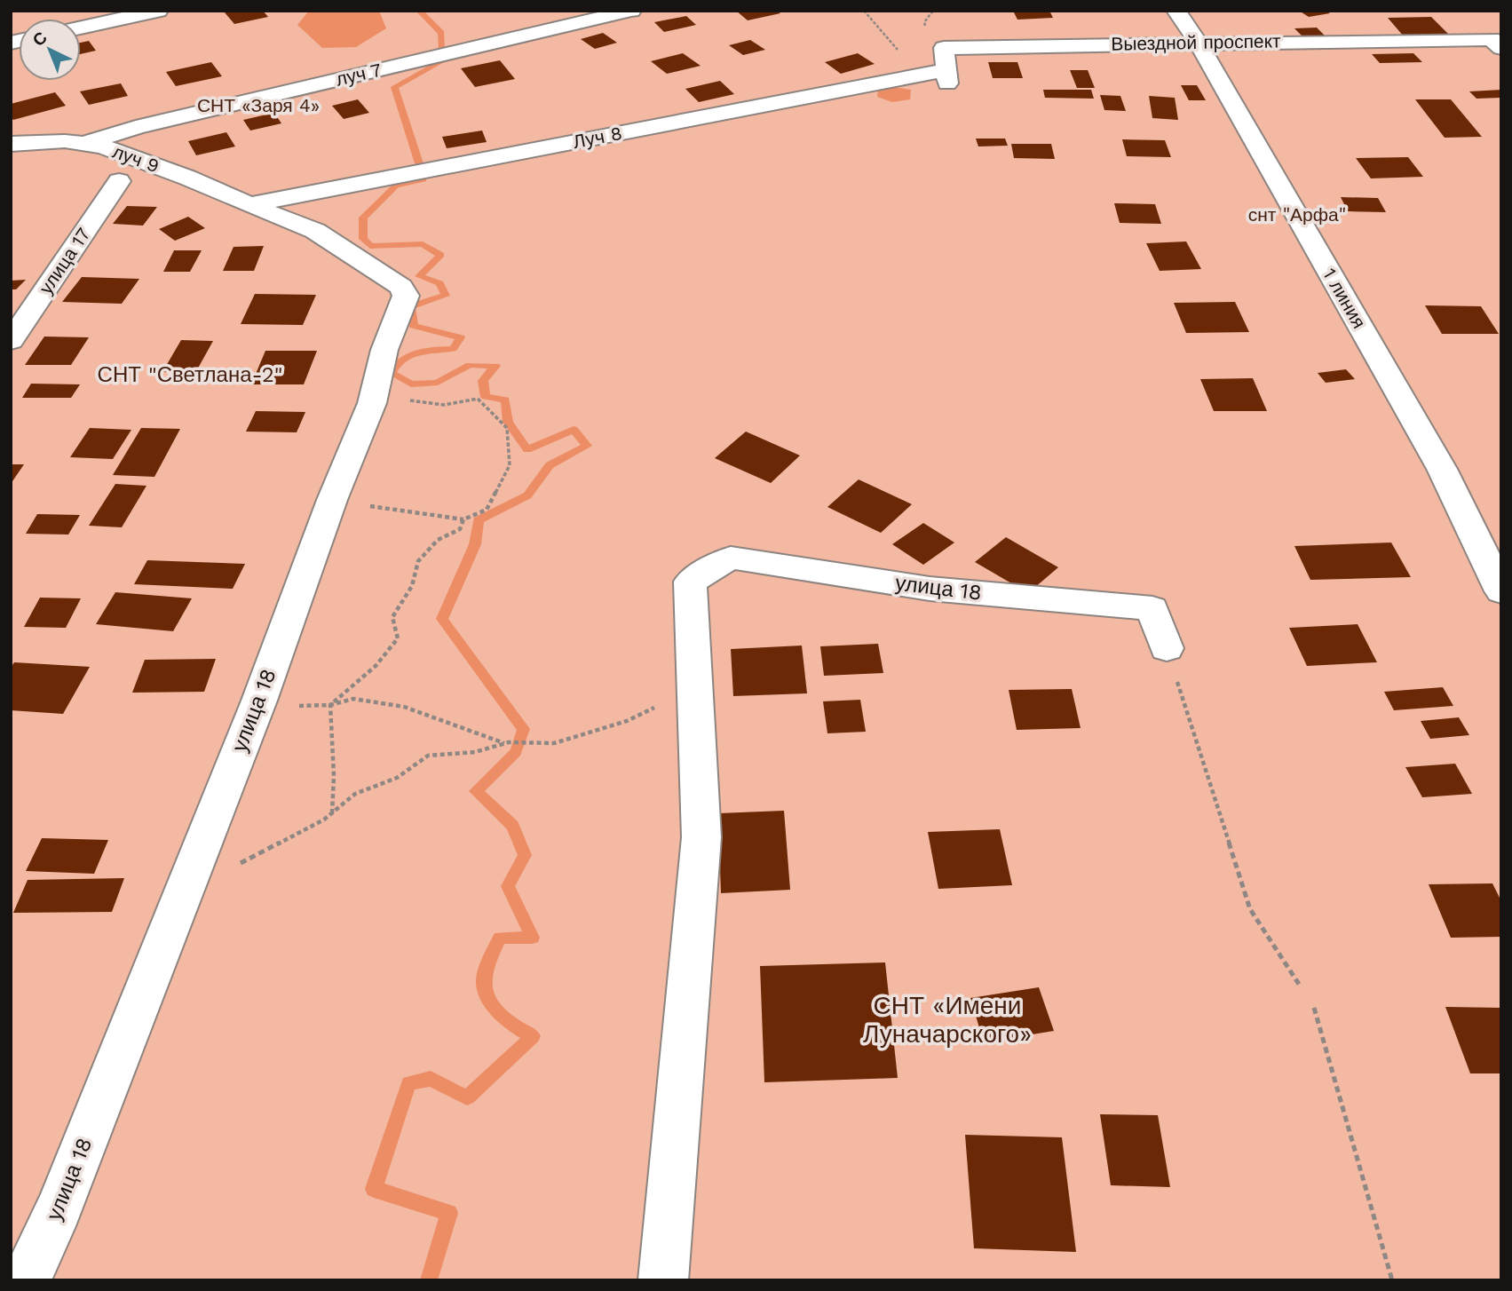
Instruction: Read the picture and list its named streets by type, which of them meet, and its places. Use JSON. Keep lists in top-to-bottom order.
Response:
{
  "streets": {
    "street": [
      "Выездной проспект",
      "луч 7",
      "Луч 8",
      "луч 9",
      "улица 17",
      "1 линия",
      "улица 18"
    ]
  },
  "crossings": [
    ["Выездной проспект", "Луч 8"],
    ["Выездной проспект", "1 линия"],
    ["луч 7", "луч 9"],
    ["Луч 8", "луч 9"],
    ["Луч 8", "улица 18"],
    ["луч 9", "улица 18"]
  ],
  "parks": [
    "СНТ «Заря 4»",
    "снт \"Арфа\"",
    "СНТ \"Светлана-2\"",
    "СНТ «Имени Луначарского»"
  ],
  "north": "top left"
}
